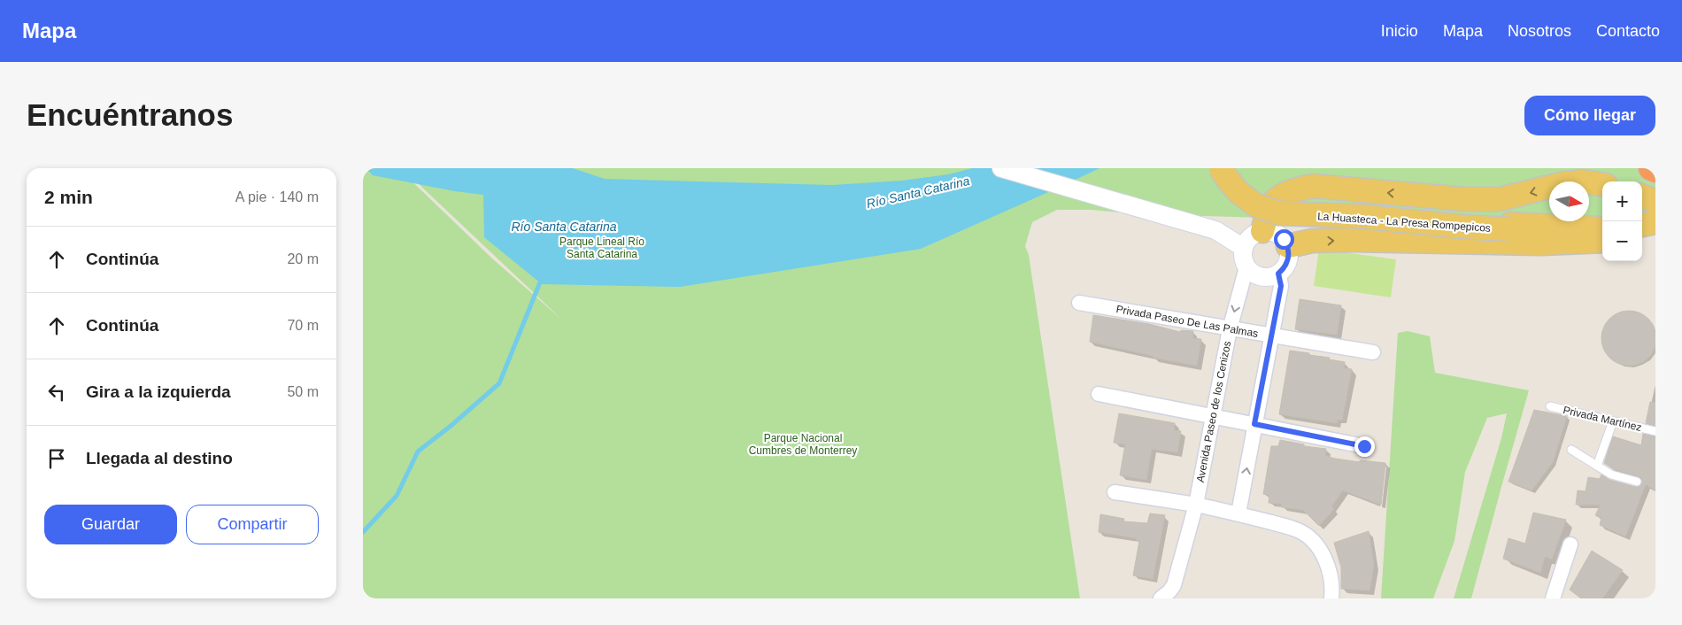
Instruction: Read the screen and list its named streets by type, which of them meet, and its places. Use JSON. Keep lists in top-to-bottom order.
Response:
{
  "streets": {
    "main road": ["La Huasteca - La Presa Rompepicos"],
    "street": ["Privada Paseo De Las Palmas", "Avenida Paseo de los Cenizos"],
    "lane": ["Privada Martínez"]
  },
  "crossings": [
    ["Privada Paseo De Las Palmas", "Avenida Paseo de los Cenizos"]
  ],
  "water": ["Río Santa Catarina"],
  "parks": ["Parque Lineal Río Santa Catarina", "Parque Nacional Cumbres de Monterrey"],
  "north": "right",
  "page": {
    "header": "Mapa",
    "nav": [
      "Inicio",
      "Mapa",
      "Nosotros",
      "Contacto"
    ],
    "buttons": [
      "Cómo llegar",
      ["Guardar", "Compartir"]
    ],
    "title": "Encuéntranos",
    "heading": ["2 min", "A pie · 140 m"],
    "map_buttons": ["+", "−"],
    "list": [
      ["Continúa", "20 m"],
      ["Continúa", "70 m"],
      ["Gira a la izquierda", "50 m"],
      "Llegada al destino"
    ]
  }
}
